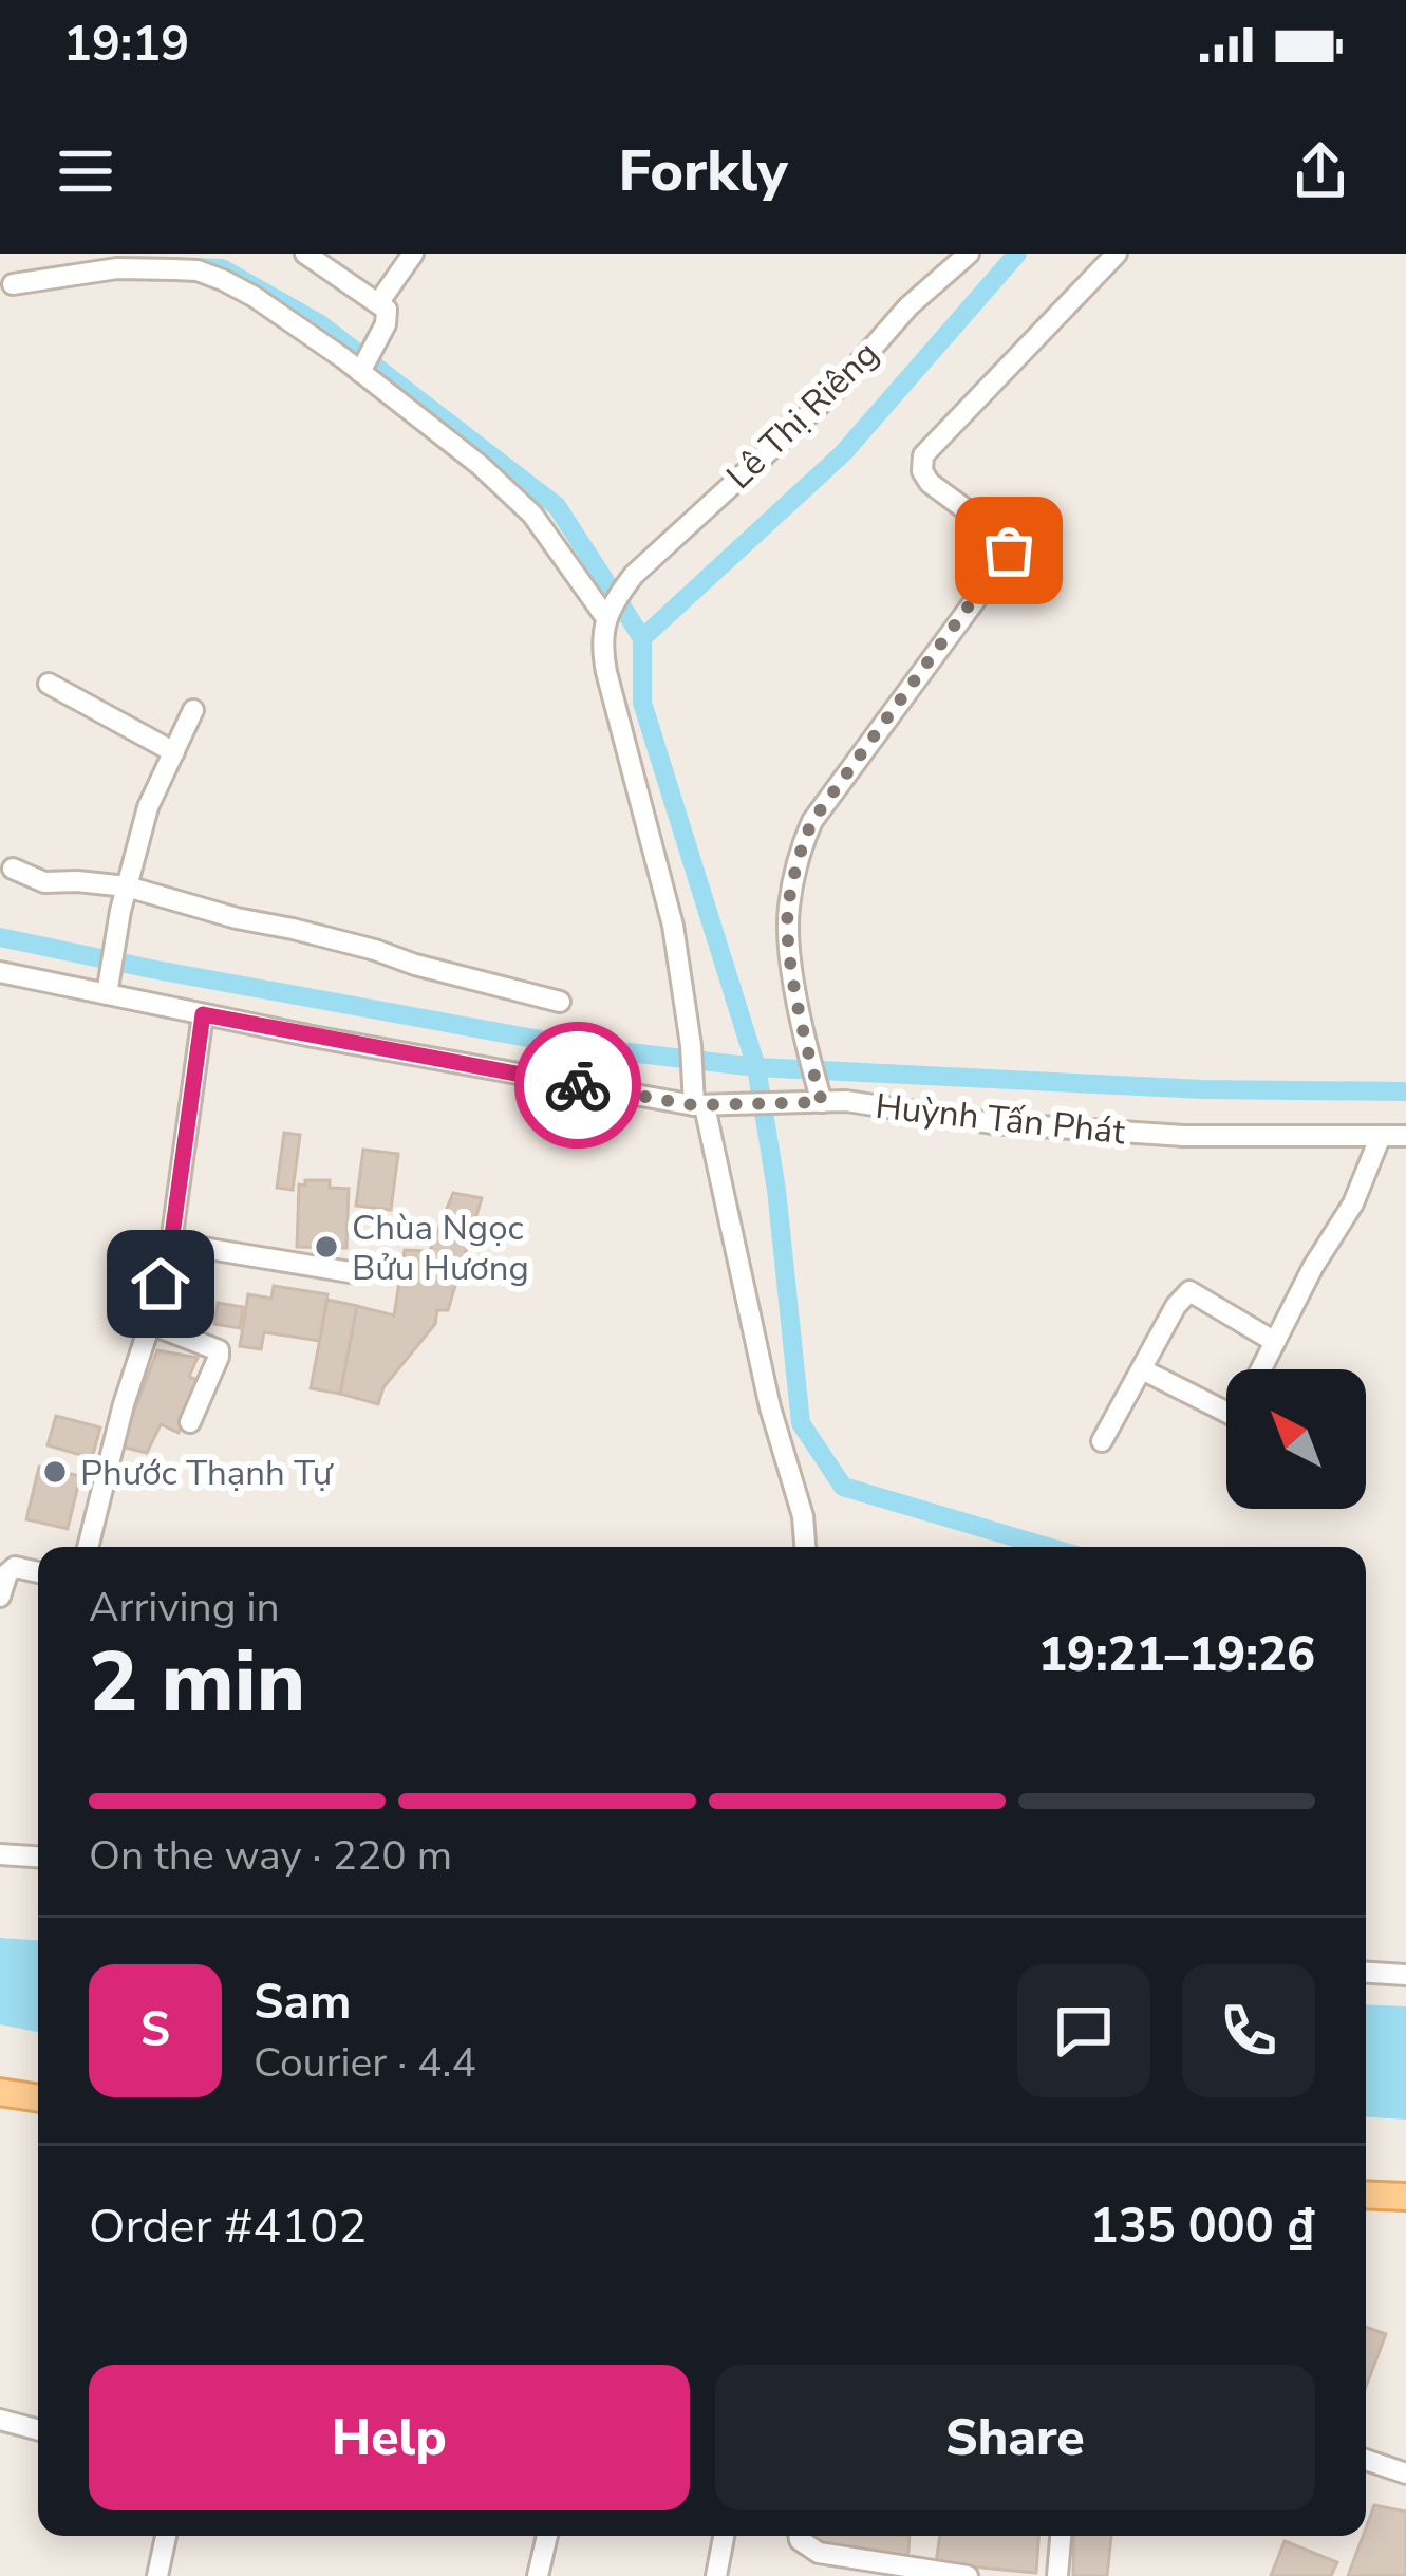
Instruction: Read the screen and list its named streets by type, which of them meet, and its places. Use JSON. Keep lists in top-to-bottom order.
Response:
{
  "streets": {
    "street": ["Lê Thị Riêng", "Huỳnh Tấn Phát"]
  },
  "places": ["Chùa Ngọc Bửu Hương", "Phước Thạnh Tự"],
  "north": "top left",
  "page": {
    "status": "19:19",
    "header": "Forkly",
    "heading": ["2 min", "Arriving in", "19:21–19:26"],
    "panel": [
      "Sam",
      "Courier · 4.4",
      "Order #4102",
      "135 000 ₫"
    ],
    "bar": "On the way · 220 m",
    "round": "S",
    "buttons": ["Help", "Share"]
  }
}
